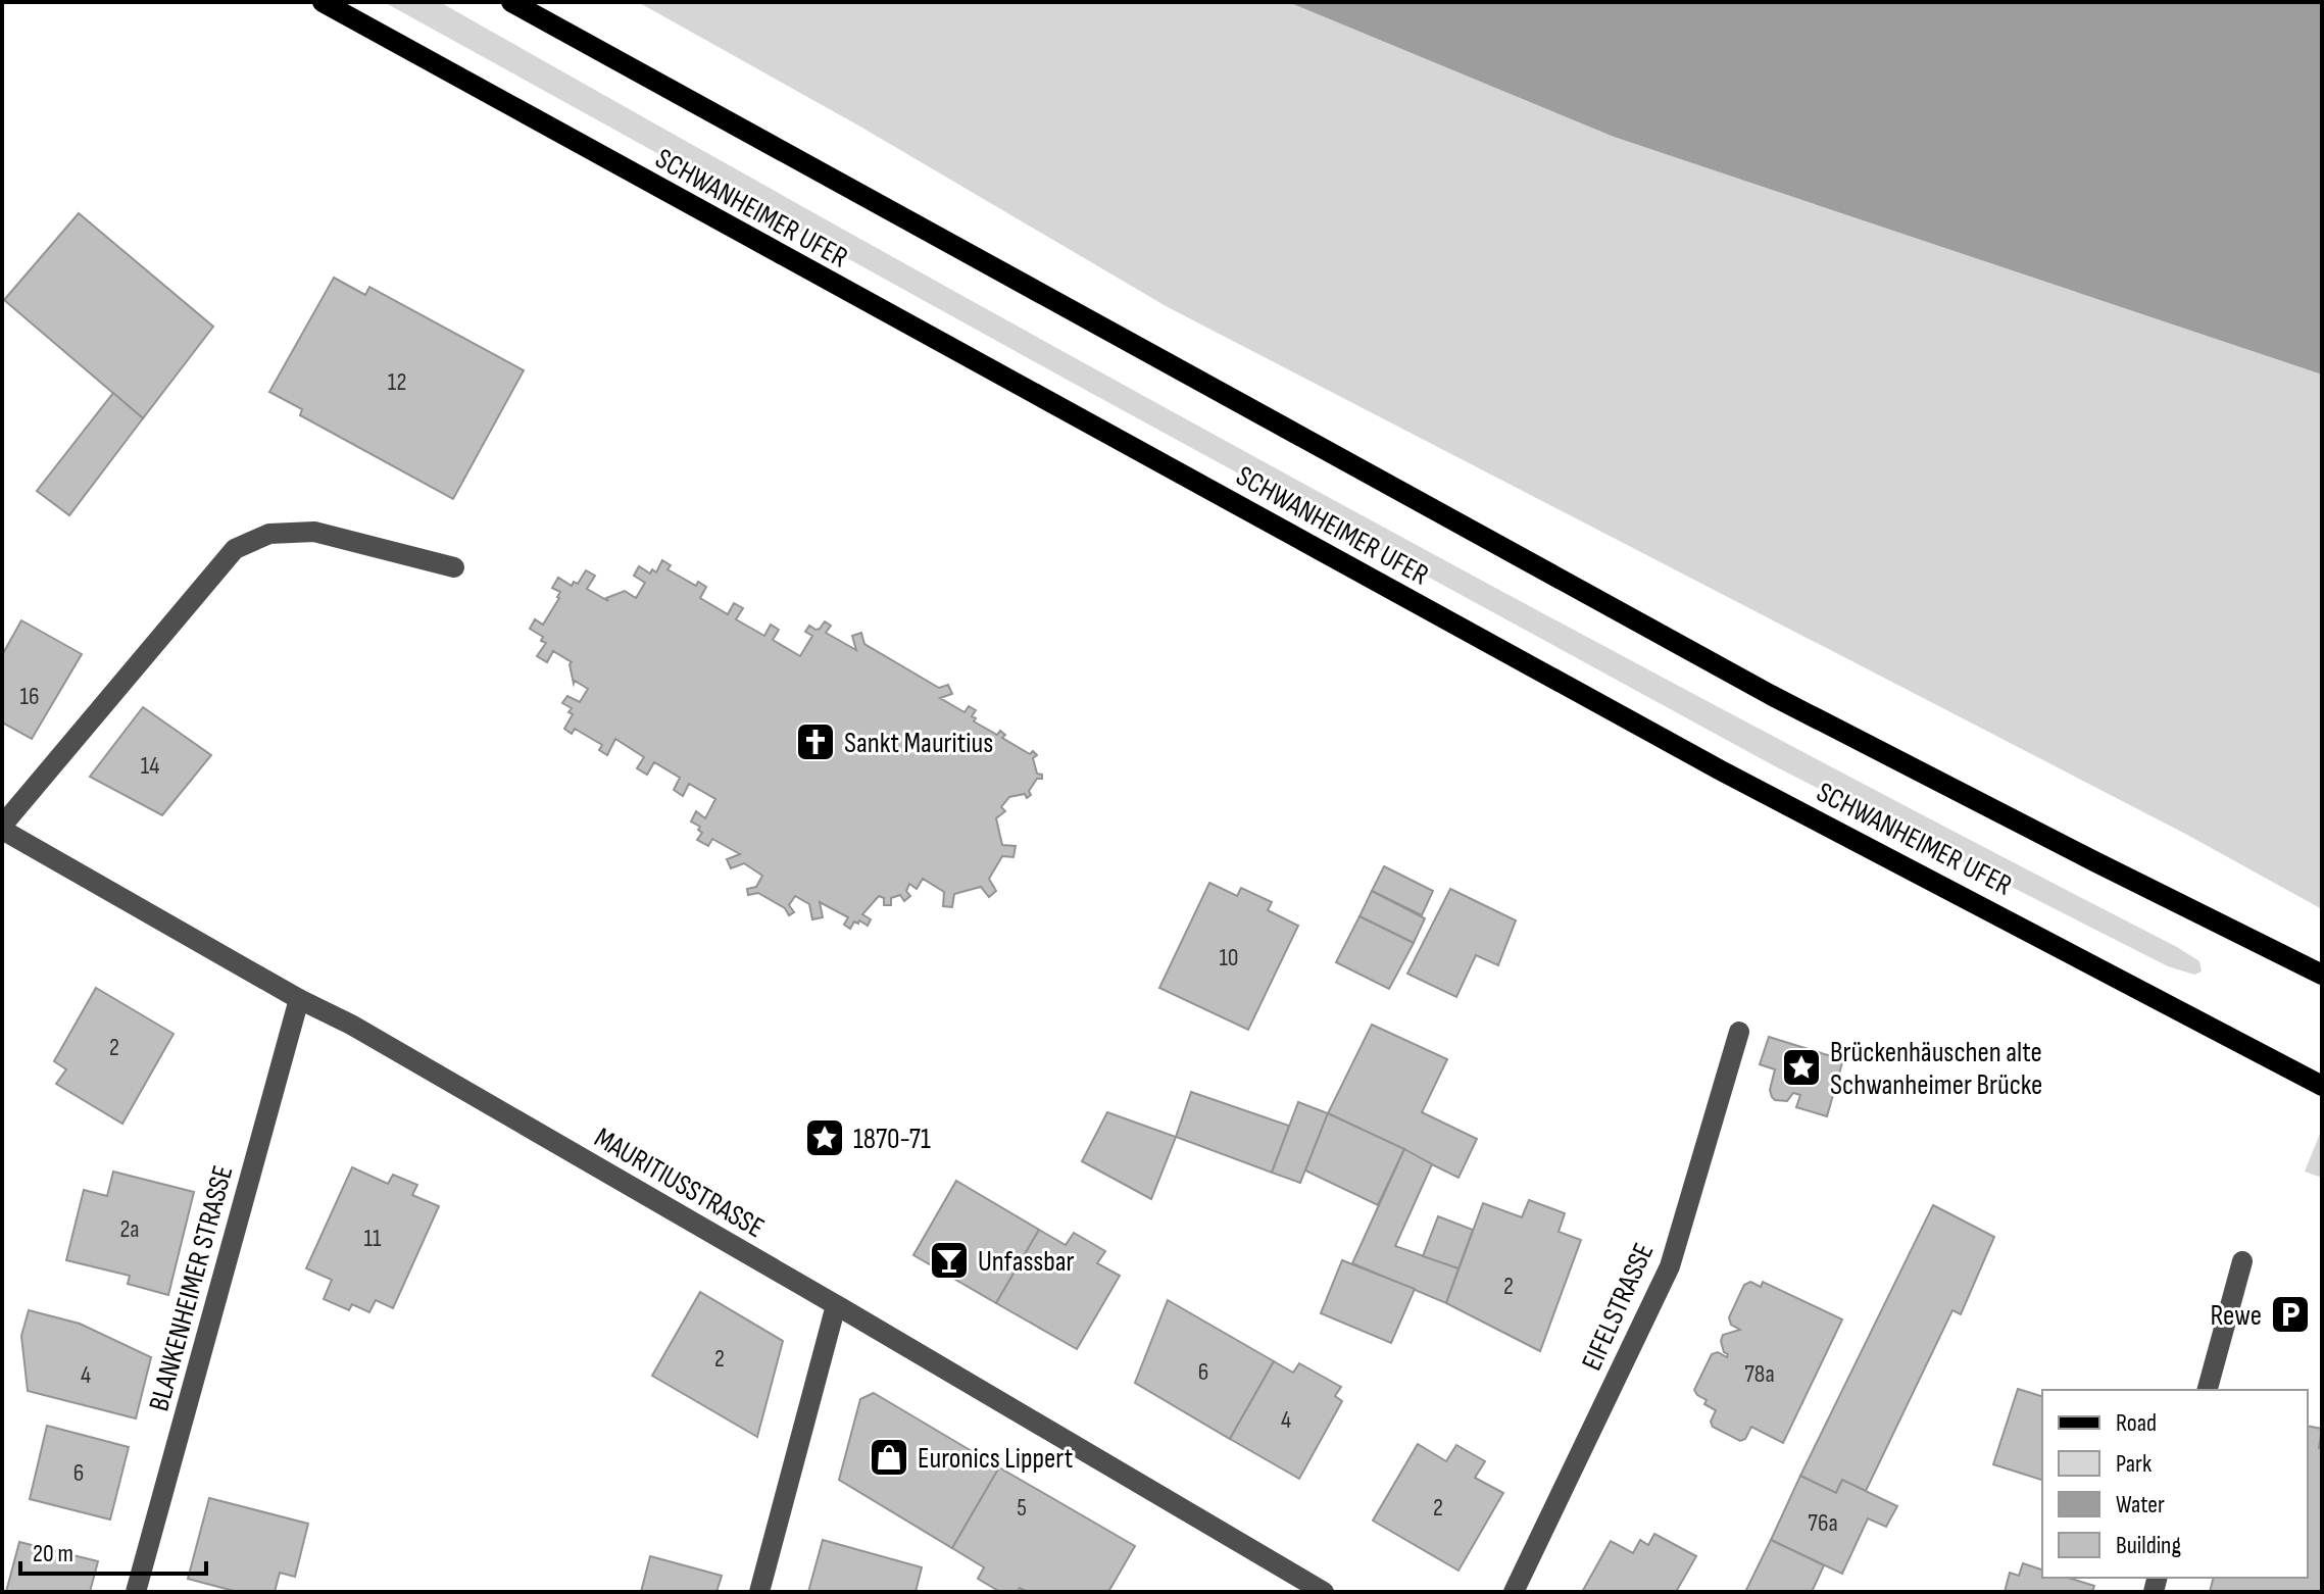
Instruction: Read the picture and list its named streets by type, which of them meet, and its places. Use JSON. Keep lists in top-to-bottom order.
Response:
{
  "streets": {
    "main road": ["SCHWANHEIMER UFER"],
    "street": ["MAURITIUSSTRASSE", "BLANKENHEIMER STRASSE", "EIFELSTRASSE"]
  },
  "crossings": [
    ["MAURITIUSSTRASSE", "BLANKENHEIMER STRASSE"]
  ],
  "places": {
    "church": ["Sankt Mauritius"],
    "place": ["Brückenhäuschen alte Schwanheimer Brücke", "1870-71"],
    "bar": ["Unfassbar"],
    "parking": ["Rewe"],
    "shop": ["Euronics Lippert"]
  },
  "house_numbers": [
    "12",
    "16",
    "14",
    "10",
    "2",
    "2a",
    "11",
    "2",
    "2",
    "6",
    "78a",
    "4",
    "4",
    "6",
    "5",
    "2",
    "76a"
  ],
  "legend": [
    "Road",
    "Park",
    "Water",
    "Building"
  ],
  "scale_bar": "20 m"
}
